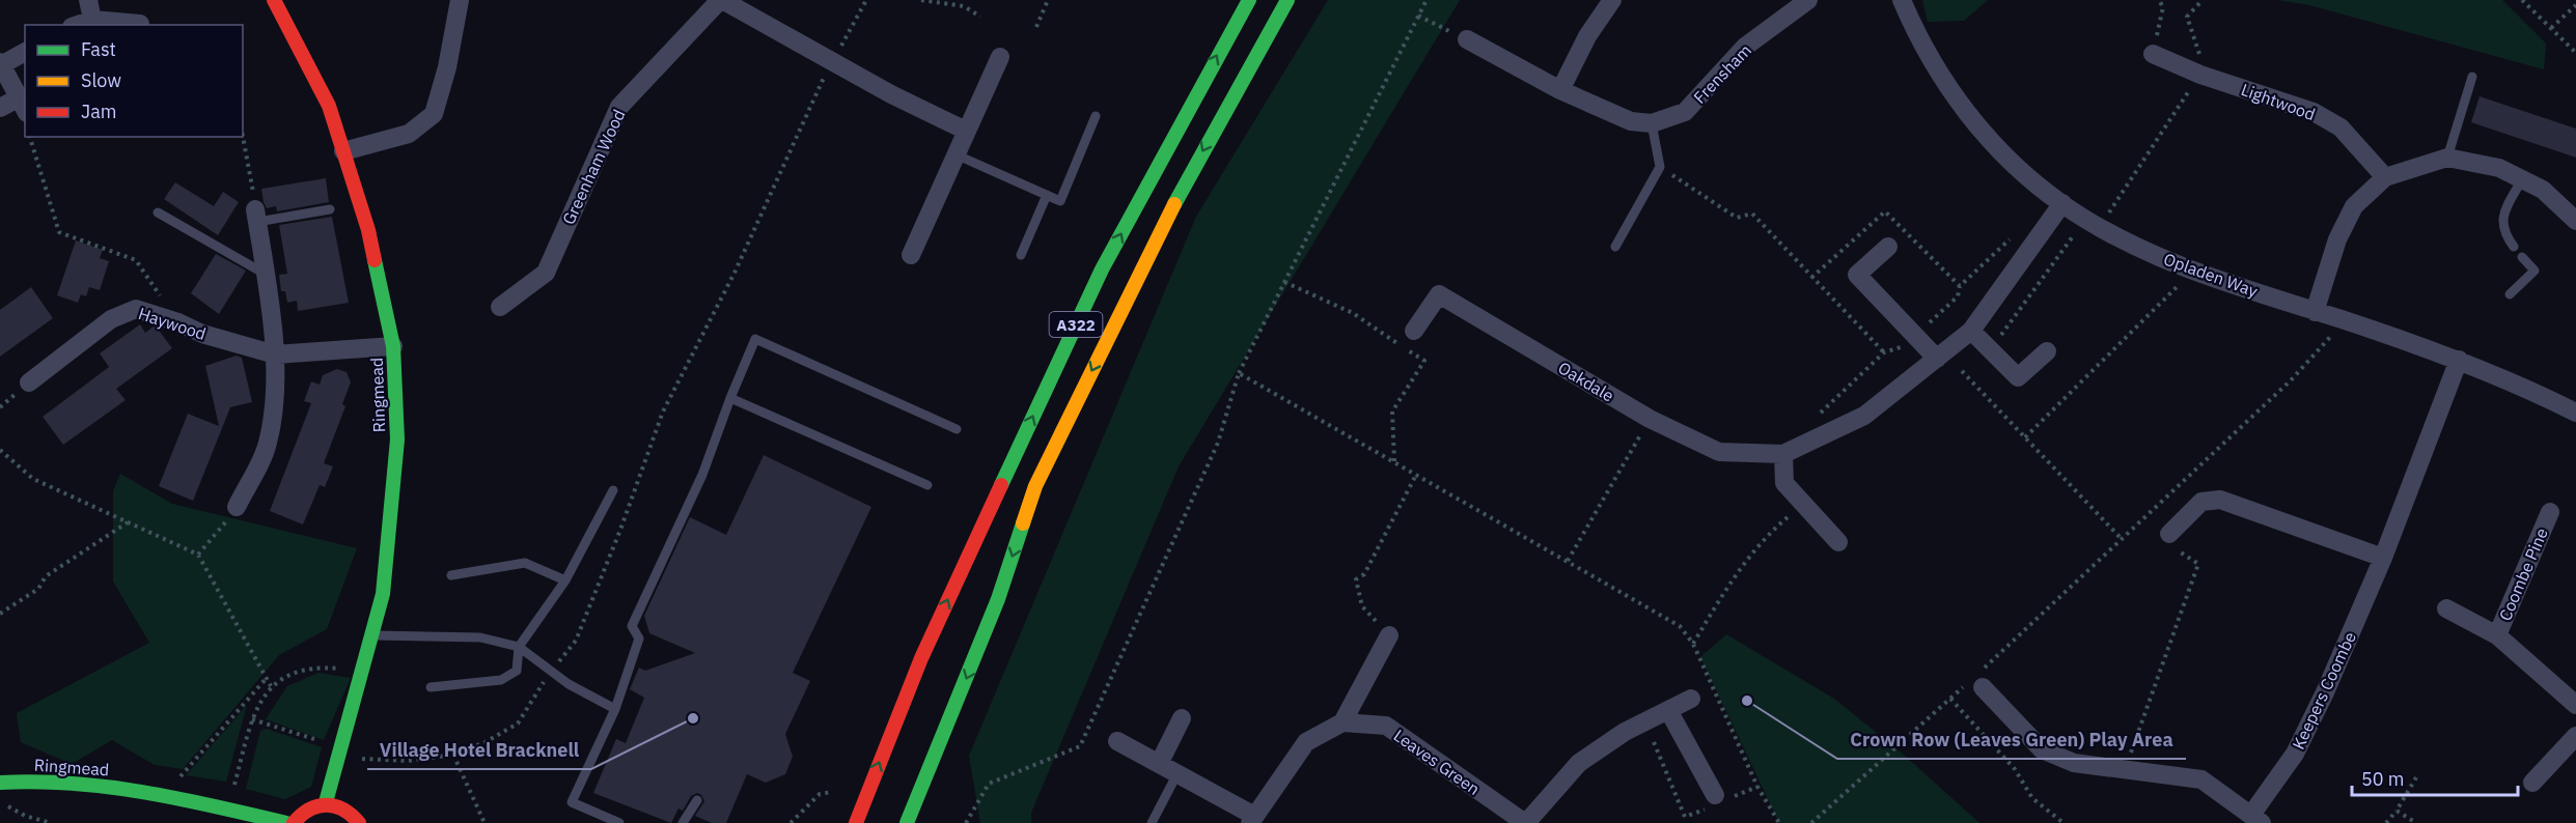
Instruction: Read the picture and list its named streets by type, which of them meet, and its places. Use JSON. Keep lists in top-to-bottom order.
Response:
{
  "streets": {
    "main road": ["A322", "Ringmead"],
    "street": [
      "Frensham",
      "Lightwood",
      "Greenham Wood",
      "Opladen Way",
      "Haywood",
      "Oakdale",
      "Coombe Pine",
      "Keepers Coombe",
      "Leaves Green"
    ]
  },
  "crossings": [
    ["Opladen Way", "Oakdale"],
    ["Opladen Way", "Keepers Coombe"],
    ["Haywood", "Ringmead"]
  ],
  "places": ["Crown Row (Leaves Green) Play Area", "Village Hotel Bracknell"],
  "legend": ["Fast", "Slow", "Jam"],
  "scale_bar": "50 m"
}
